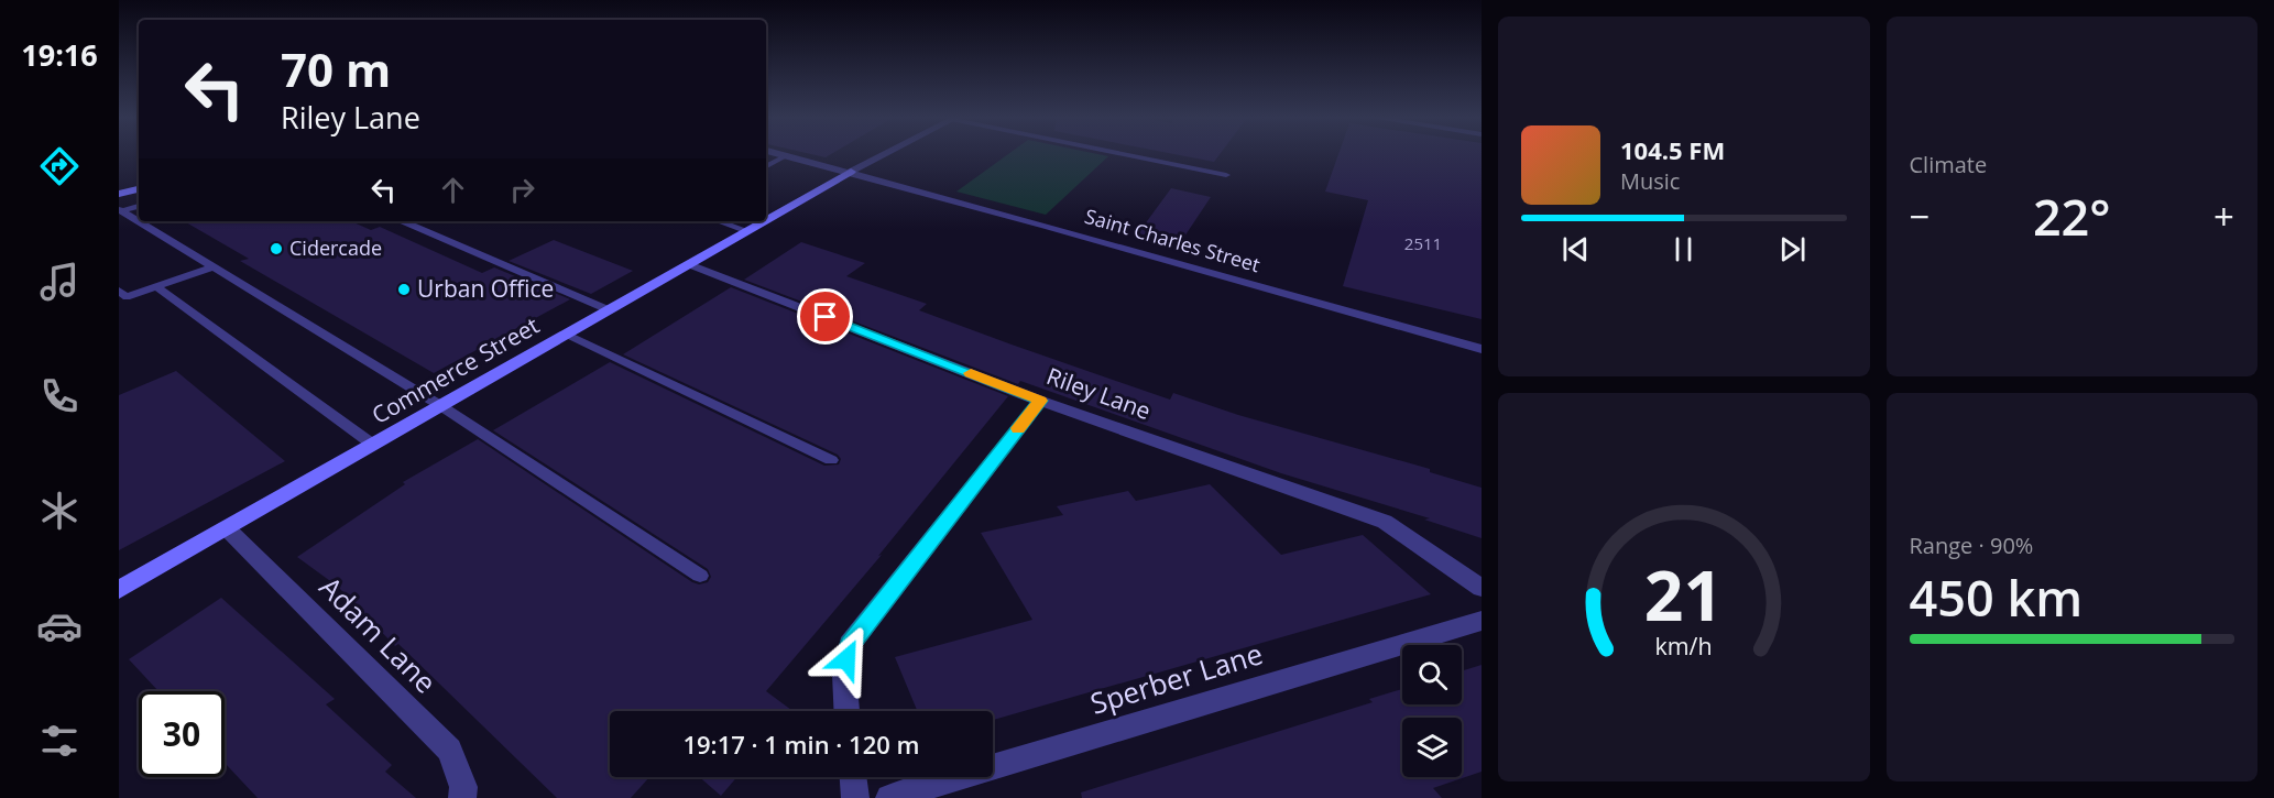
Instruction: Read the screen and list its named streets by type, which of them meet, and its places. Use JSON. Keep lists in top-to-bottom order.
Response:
{
  "streets": {
    "street": [
      "Saint Charles Street",
      "Commerce Street",
      "Riley Lane",
      "Adam Lane",
      "Sperber Lane"
    ]
  },
  "crossings": [
    ["Saint Charles Street", "Commerce Street"],
    ["Commerce Street", "Riley Lane"],
    ["Commerce Street", "Adam Lane"]
  ],
  "places": ["Cidercade", "Urban Office"],
  "house_numbers": ["2511"],
  "page": {
    "tabs": "19:16",
    "tile": [
      "Climate",
      ["Range · 90%", "450 km"]
    ],
    "turn": ["70 m", "Riley Lane"],
    "song": ["104.5 FM", "Music"],
    "heat": ["−", "22°", "+"],
    "limit": "30",
    "trip": "19:17 · 1 min · 120 m",
    "gauge": ["21", "km/h"]
  }
}
